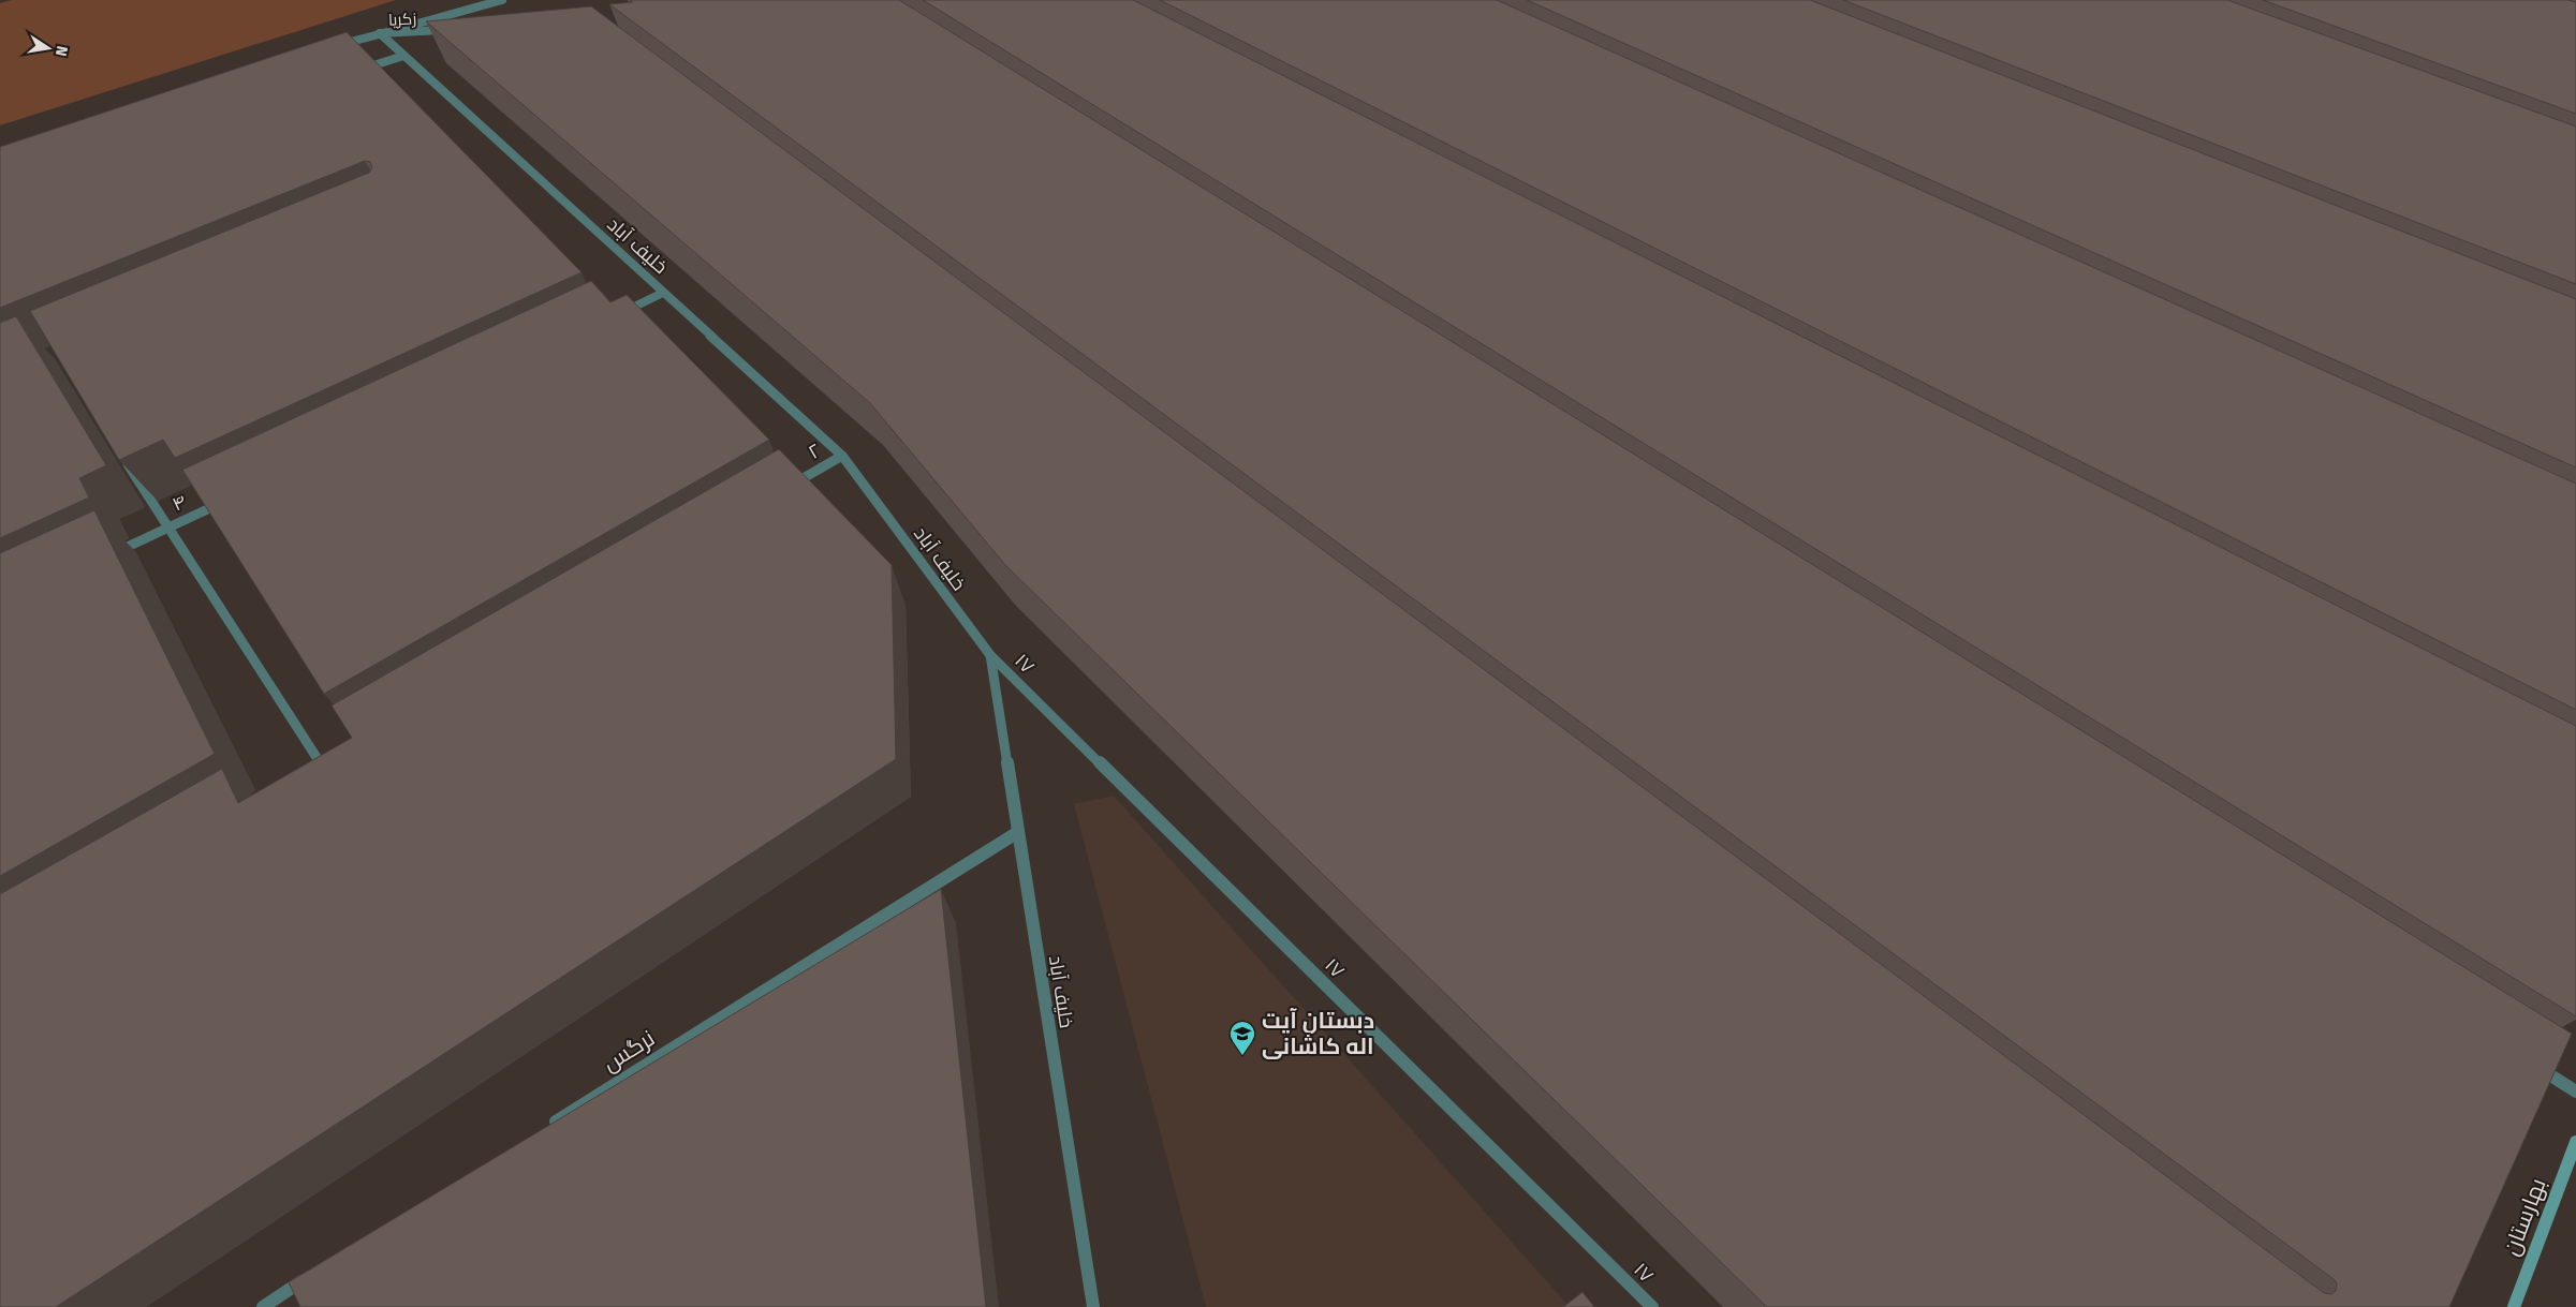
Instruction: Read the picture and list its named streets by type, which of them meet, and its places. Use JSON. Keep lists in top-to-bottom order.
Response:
{
  "streets": {
    "main road": ["بهارستان"],
    "street": [
      "زکریا",
      "خلیف آباد",
      "۲",
      "۴",
      "۱۷",
      "نرگس"
    ]
  },
  "crossings": [
    ["زکریا", "خلیف آباد"],
    ["خلیف آباد", "۲"],
    ["خلیف آباد", "۱۷"],
    ["خلیف آباد", "نرگس"]
  ],
  "places": {
    "school or university": ["دبستان آیت اله کاشانی"]
  },
  "north": "right"
}
